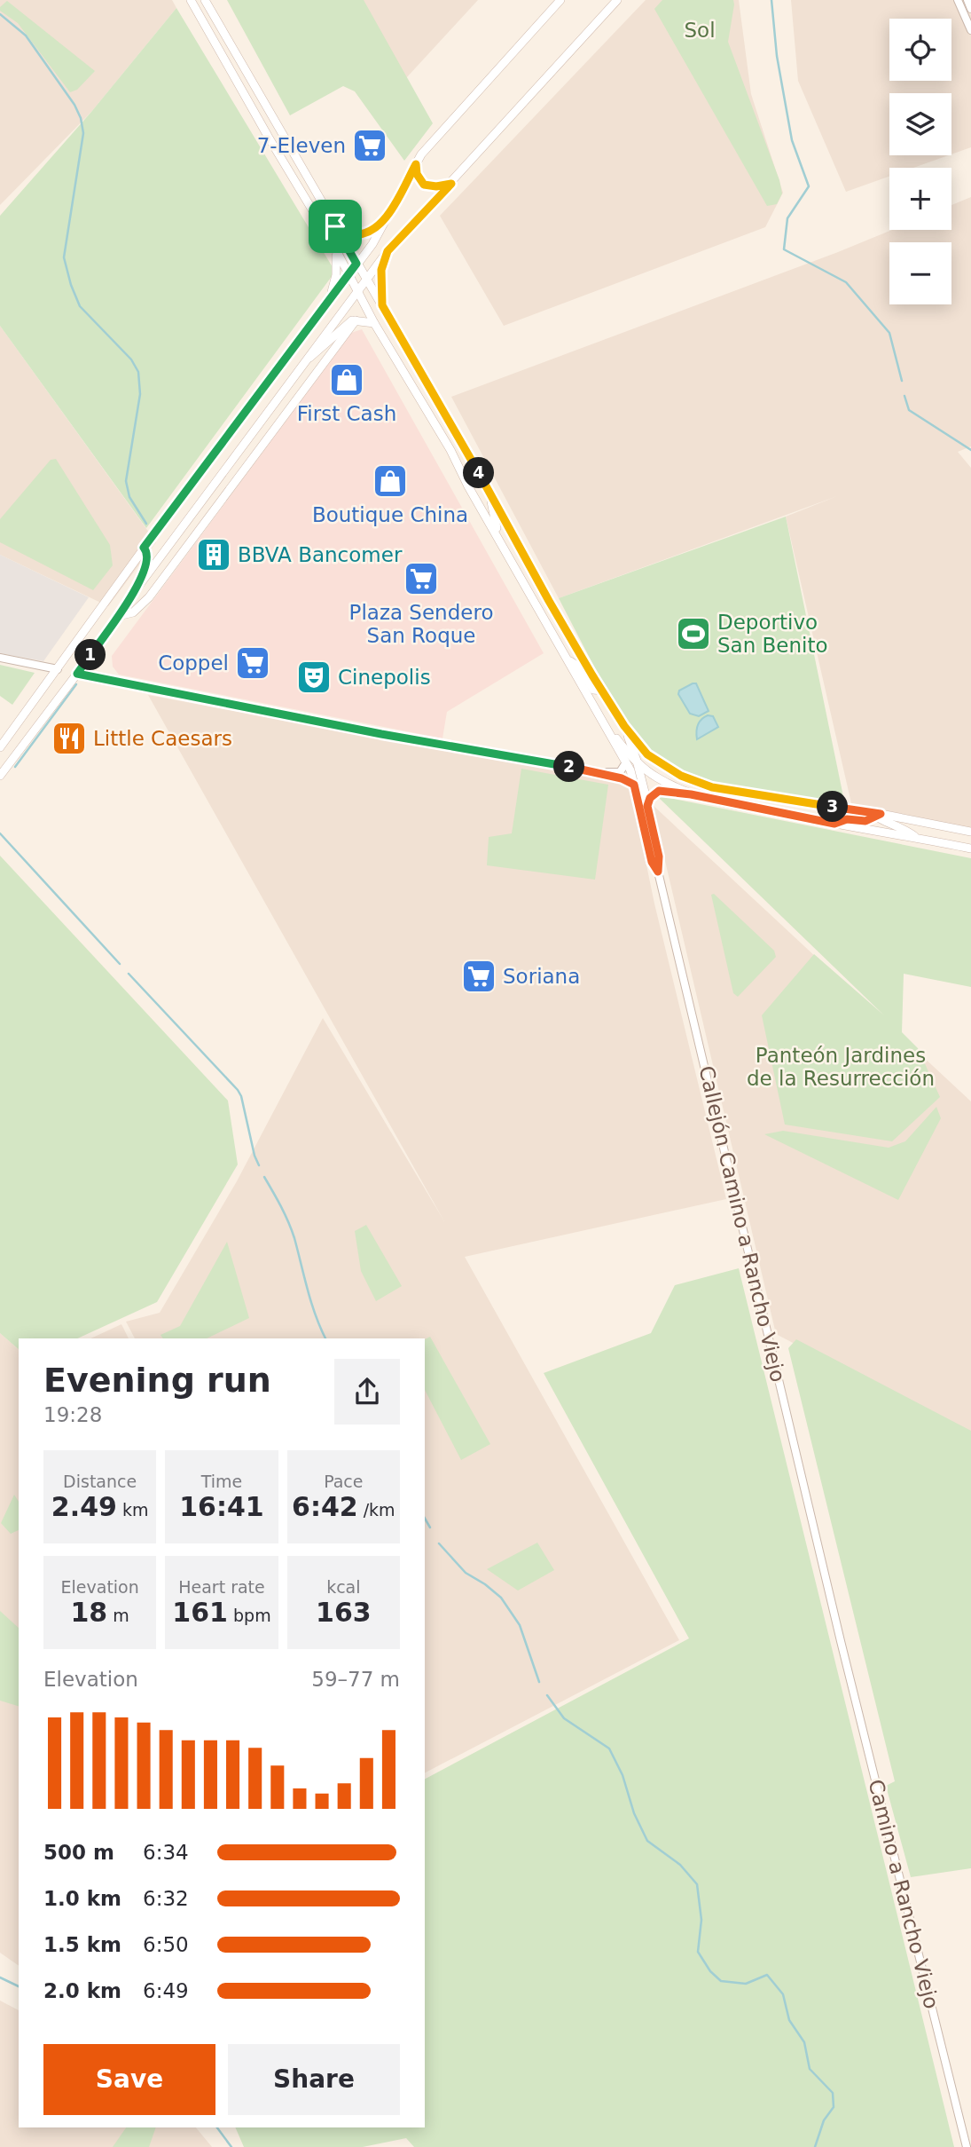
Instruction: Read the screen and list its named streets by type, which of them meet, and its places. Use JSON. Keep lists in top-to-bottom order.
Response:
{
  "streets": {
    "street": ["Callejón Camino a Rancho Viejo", "Camino a Rancho Viejo"]
  },
  "crossings": [
    ["Callejón Camino a Rancho Viejo", "Camino a Rancho Viejo"]
  ],
  "parks": ["Sol", "Panteón Jardines de la Resurrección"],
  "places": {
    "supermarket": [
      "7-Eleven",
      "Plaza Sendero San Roque",
      "Coppel",
      "Soriana"
    ],
    "shop": ["First Cash", "Boutique China"],
    "building": ["BBVA Bancomer"],
    "sports": ["Deportivo San Benito"],
    "theatre": ["Cinepolis"],
    "restaurant": ["Little Caesars"]
  },
  "page": {
    "map_buttons": ["+", "−"],
    "pins": [
      "4",
      "1",
      "2",
      "3"
    ],
    "heading": ["Evening run", "19:28"],
    "stats": [
      ["Distance", "2.49 km"],
      ["Time", "16:41"],
      ["Pace", "6:42 /km"],
      ["Elevation", "18 m"],
      ["Heart rate", "161 bpm"],
      ["kcal", "163"]
    ],
    "chart": ["Elevation", "59–77 m"],
    "list": [
      {
        "name": "500 m",
        "note": "6:34"
      },
      {
        "name": "1.0 km",
        "note": "6:32"
      },
      {
        "name": "1.5 km",
        "note": "6:50"
      },
      {
        "name": "2.0 km",
        "note": "6:49"
      }
    ],
    "buttons": ["Save", "Share"]
  }
}
